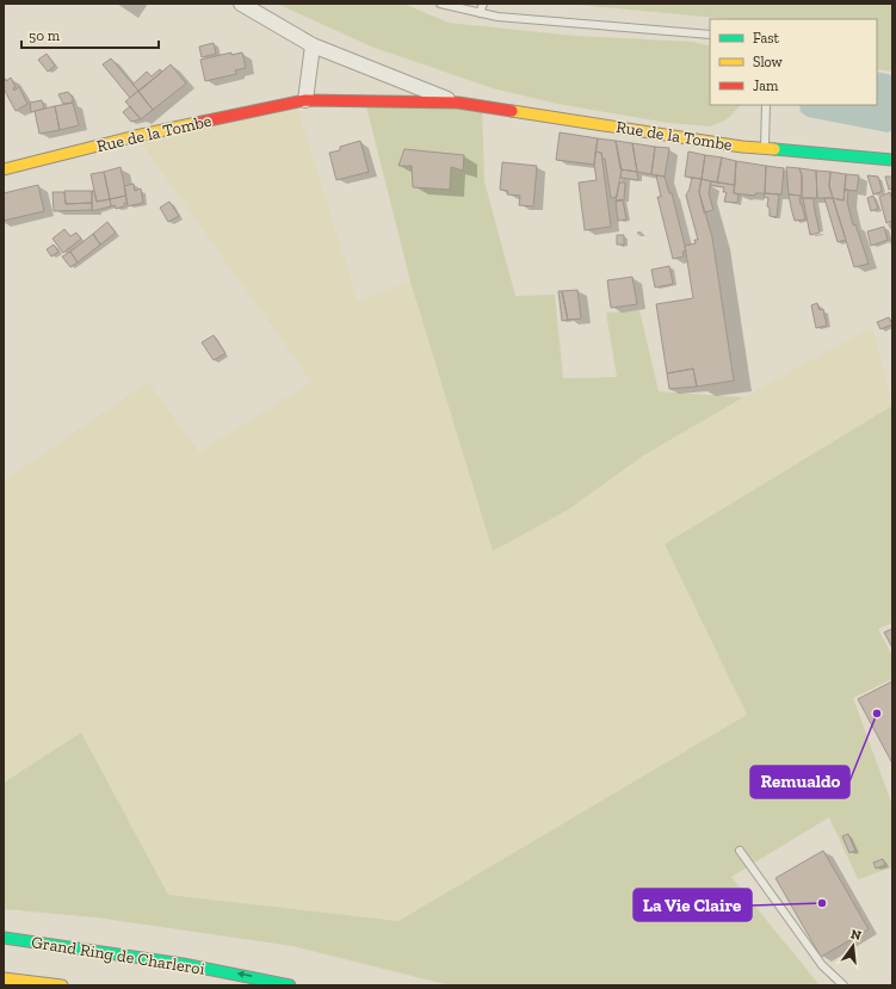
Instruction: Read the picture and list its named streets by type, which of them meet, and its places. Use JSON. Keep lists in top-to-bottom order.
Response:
{
  "streets": {
    "main road": ["Rue de la Tombe", "Grand Ring de Charleroi"]
  },
  "one_way": ["Grand Ring de Charleroi"],
  "places": ["Remualdo", "La Vie Claire"],
  "legend": ["Fast", "Slow", "Jam"],
  "scale_bar": "50 m",
  "north": "top"
}
